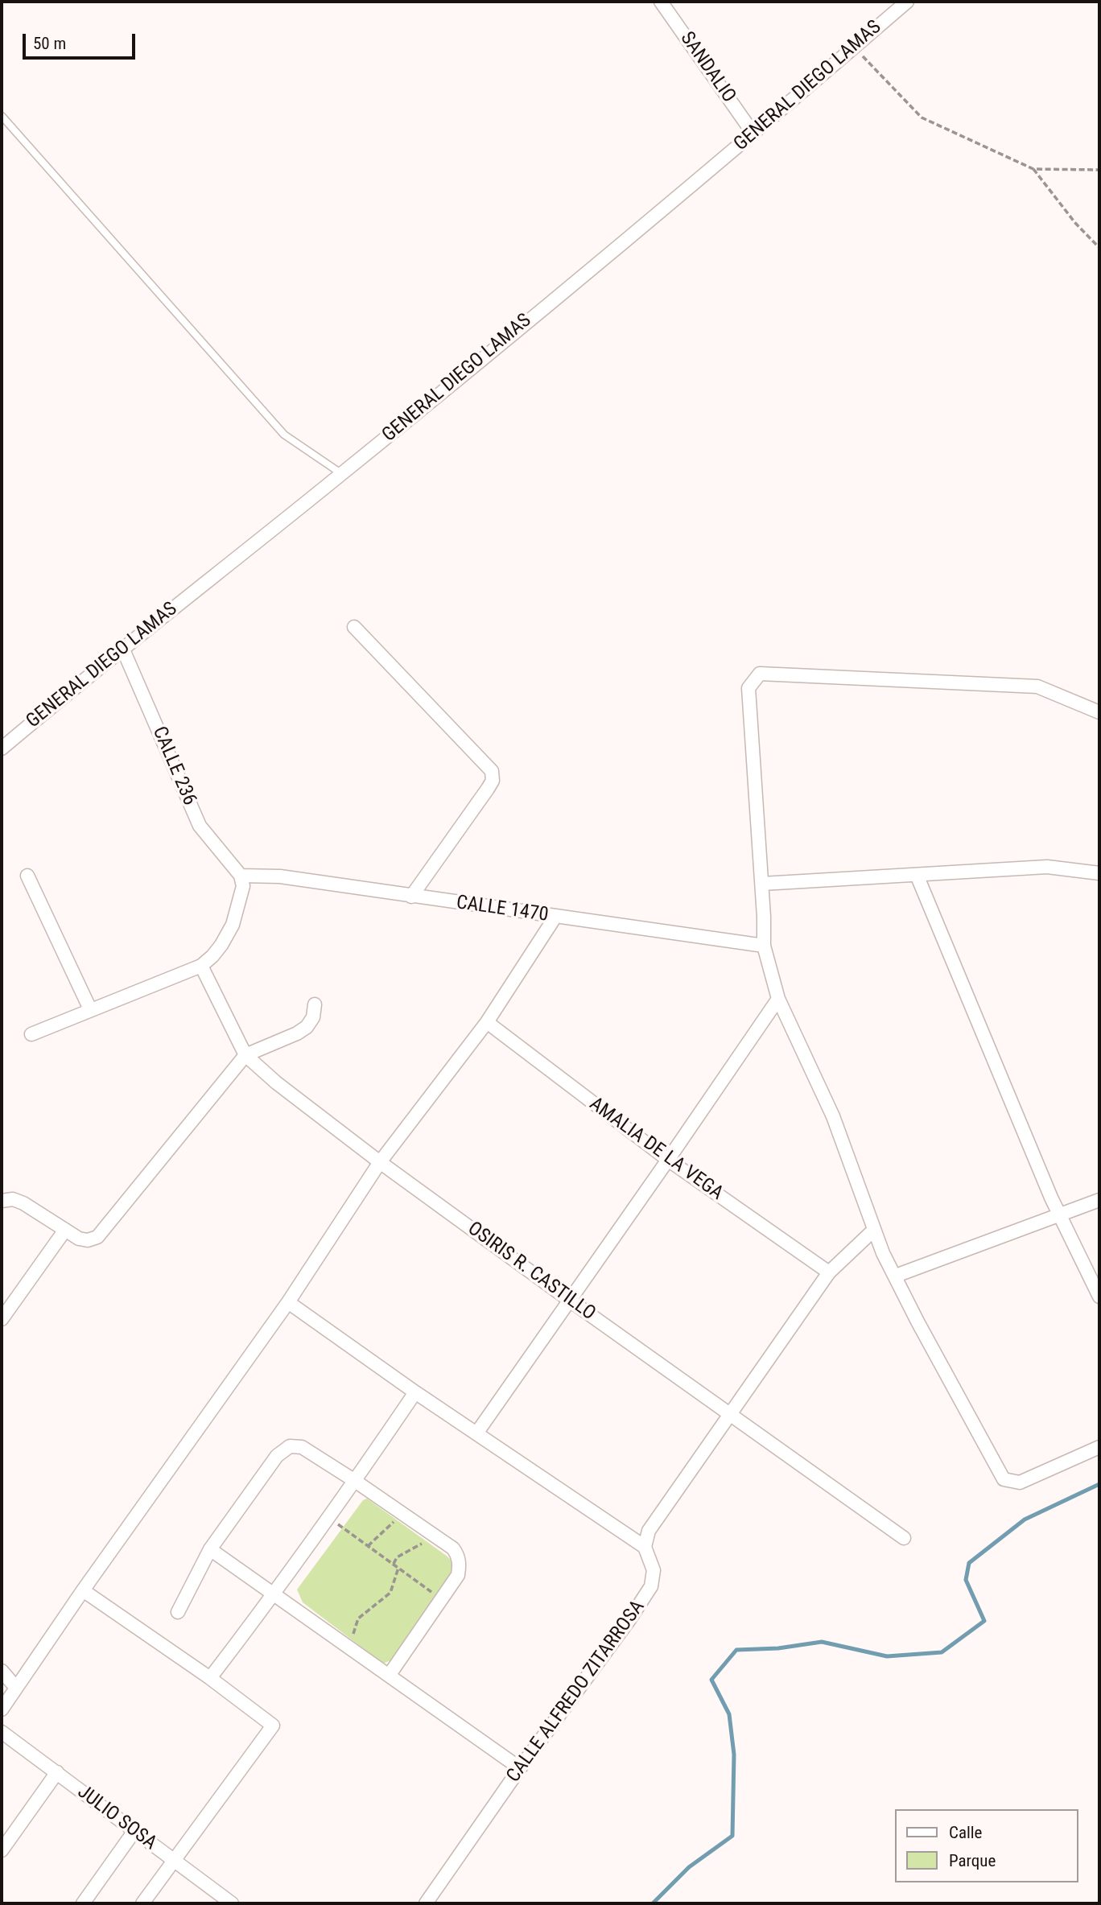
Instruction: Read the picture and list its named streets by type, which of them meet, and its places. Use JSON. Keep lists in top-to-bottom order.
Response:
{
  "streets": {
    "street": [
      "SANDALIO",
      "GENERAL DIEGO LAMAS",
      "CALLE 236",
      "CALLE 1470",
      "AMALIA DE LA VEGA",
      "OSIRIS R. CASTILLO",
      "CALLE ALFREDO ZITARROSA",
      "JULIO SOSA"
    ]
  },
  "crossings": [
    ["SANDALIO", "GENERAL DIEGO LAMAS"],
    ["GENERAL DIEGO LAMAS", "CALLE 236"],
    ["CALLE 236", "CALLE 1470"]
  ],
  "legend": ["Calle", "Parque"],
  "scale_bar": "50 m"
}
